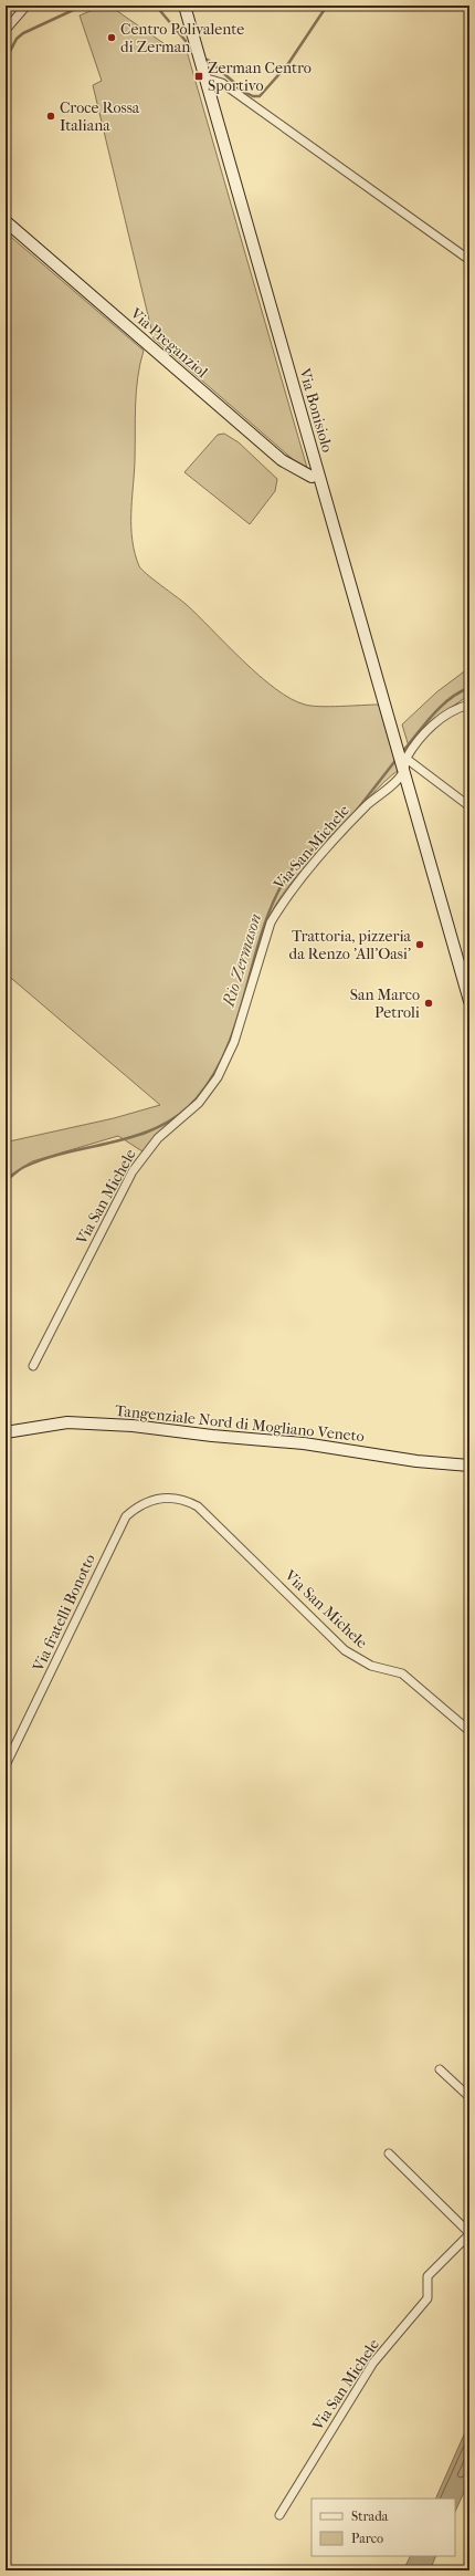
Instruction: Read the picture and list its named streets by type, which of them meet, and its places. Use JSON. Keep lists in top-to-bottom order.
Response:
{
  "streets": {
    "main road": ["Via Preganziol", "Via Bonisiolo", "Tangenziale Nord di Mogliano Veneto"],
    "street": ["Via San Michele", "Via fratelli Bonotto"]
  },
  "crossings": [
    ["Via Preganziol", "Via Bonisiolo"],
    ["Via Bonisiolo", "Via San Michele"],
    ["Via San Michele", "Via fratelli Bonotto"]
  ],
  "water": ["Rio Zermason"],
  "places": {
    "other": [
      "Centro Polivalente di Zerman",
      "Croce Rossa Italiana",
      "Trattoria, pizzeria da Renzo 'All'Oasi'",
      "San Marco Petroli"
    ],
    "transit": ["Zerman Centro Sportivo"]
  },
  "legend": ["Strada", "Parco"]
}
